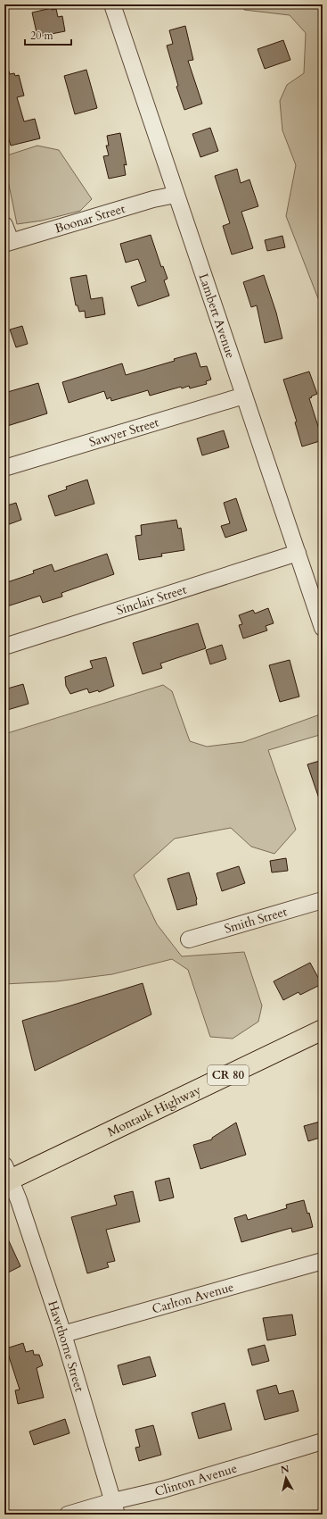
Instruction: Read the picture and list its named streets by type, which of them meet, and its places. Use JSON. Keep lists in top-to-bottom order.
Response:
{
  "streets": {
    "main road": ["CR 80", "Montauk Highway"],
    "street": [
      "Boonar Street",
      "Lambert Avenue",
      "Sawyer Street",
      "Sinclair Street",
      "Smith Street",
      "Carlton Avenue",
      "Hawthorne Street",
      "Clinton Avenue"
    ]
  },
  "crossings": [
    ["Boonar Street", "Lambert Avenue"],
    ["Lambert Avenue", "Sawyer Street"],
    ["Lambert Avenue", "Sinclair Street"],
    ["Montauk Highway", "Hawthorne Street"],
    ["Carlton Avenue", "Hawthorne Street"],
    ["Hawthorne Street", "Clinton Avenue"]
  ],
  "scale_bar": "20 m",
  "north": "top"
}
